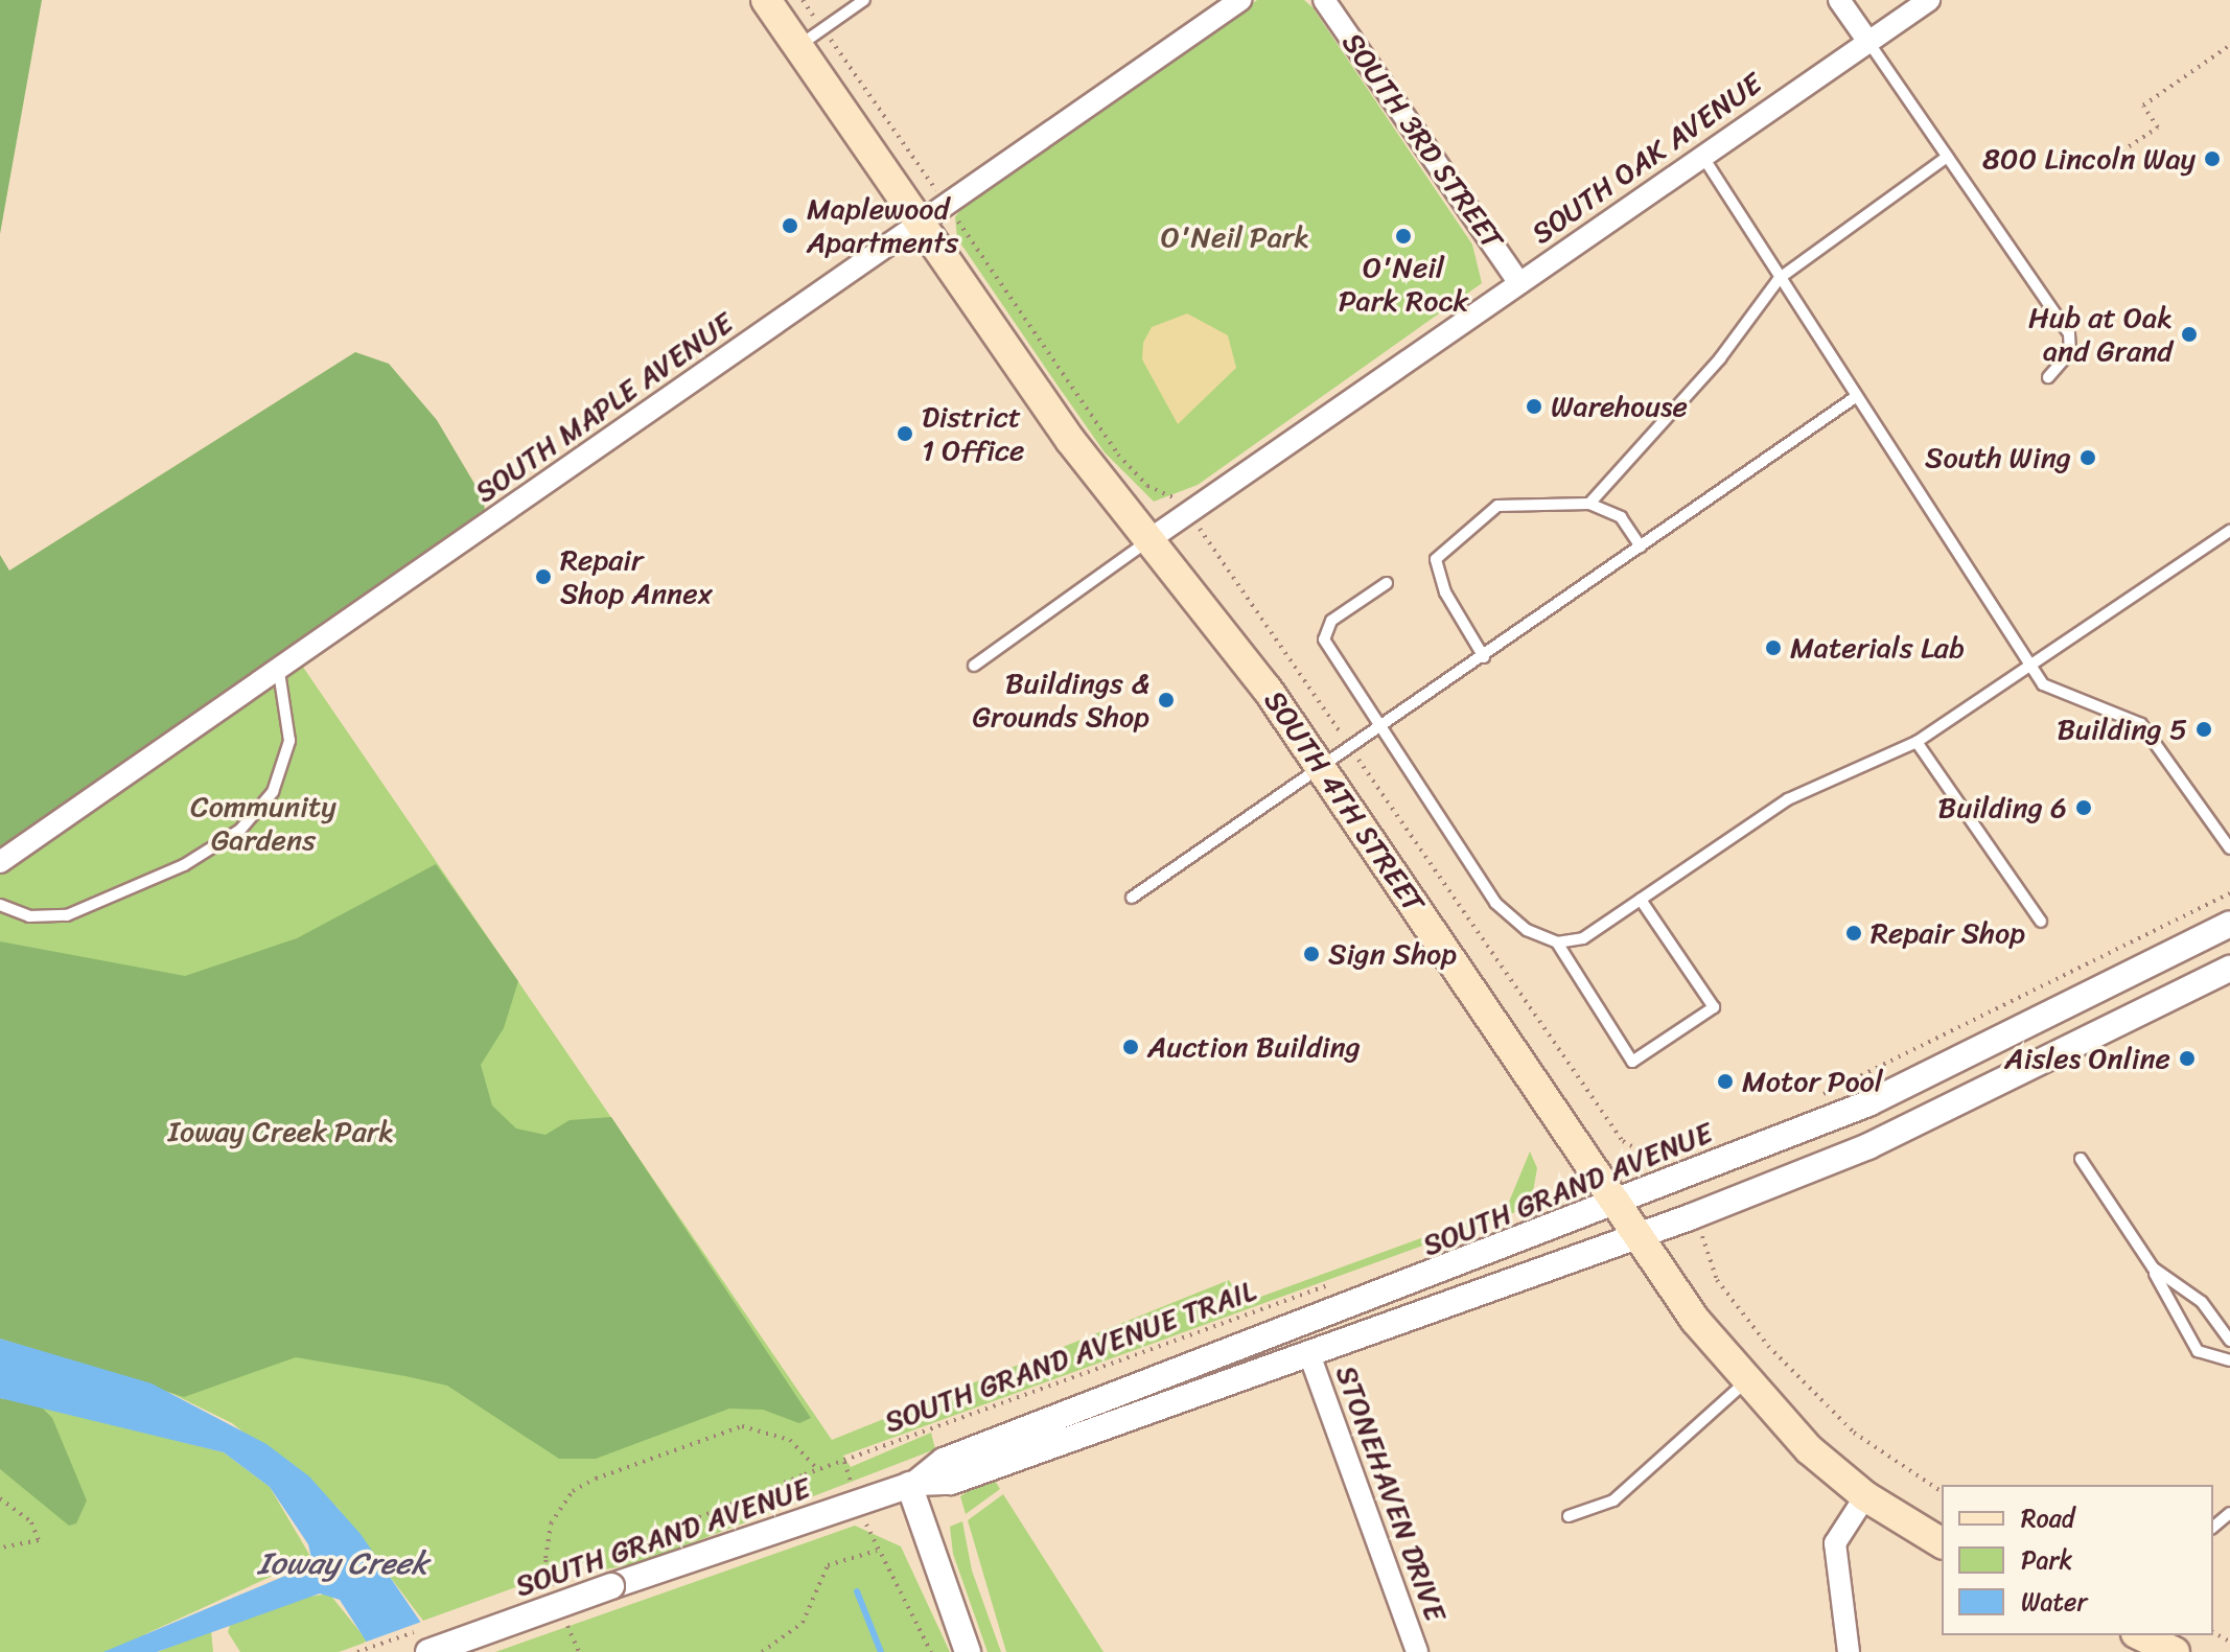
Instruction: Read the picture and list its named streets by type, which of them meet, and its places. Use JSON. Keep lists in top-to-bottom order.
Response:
{
  "streets": {
    "main road": ["SOUTH 4TH STREET"],
    "street": [
      "SOUTH 3RD STREET",
      "SOUTH OAK AVENUE",
      "SOUTH MAPLE AVENUE",
      "SOUTH GRAND AVENUE",
      "STONEHAVEN DRIVE"
    ],
    "path": ["SOUTH GRAND AVENUE TRAIL"]
  },
  "crossings": [
    ["SOUTH 3RD STREET", "SOUTH OAK AVENUE"],
    ["SOUTH OAK AVENUE", "SOUTH 4TH STREET"],
    ["SOUTH MAPLE AVENUE", "SOUTH 4TH STREET"],
    ["SOUTH 4TH STREET", "SOUTH GRAND AVENUE"],
    ["SOUTH GRAND AVENUE", "STONEHAVEN DRIVE"]
  ],
  "water": ["Ioway Creek"],
  "parks": ["O'Neil Park", "Community Gardens", "Ioway Creek Park"],
  "places": [
    "800 Lincoln Way",
    "Maplewood Apartments",
    "O'Neil Park Rock",
    "Hub at Oak and Grand",
    "Warehouse",
    "District 1 Office",
    "South Wing",
    "Repair Shop Annex",
    "Materials Lab",
    "Buildings & Grounds Shop",
    "Building 5",
    "Building 6",
    "Repair Shop",
    "Sign Shop",
    "Auction Building",
    "Aisles Online",
    "Motor Pool"
  ],
  "legend": ["Road", "Park", "Water"]
}
